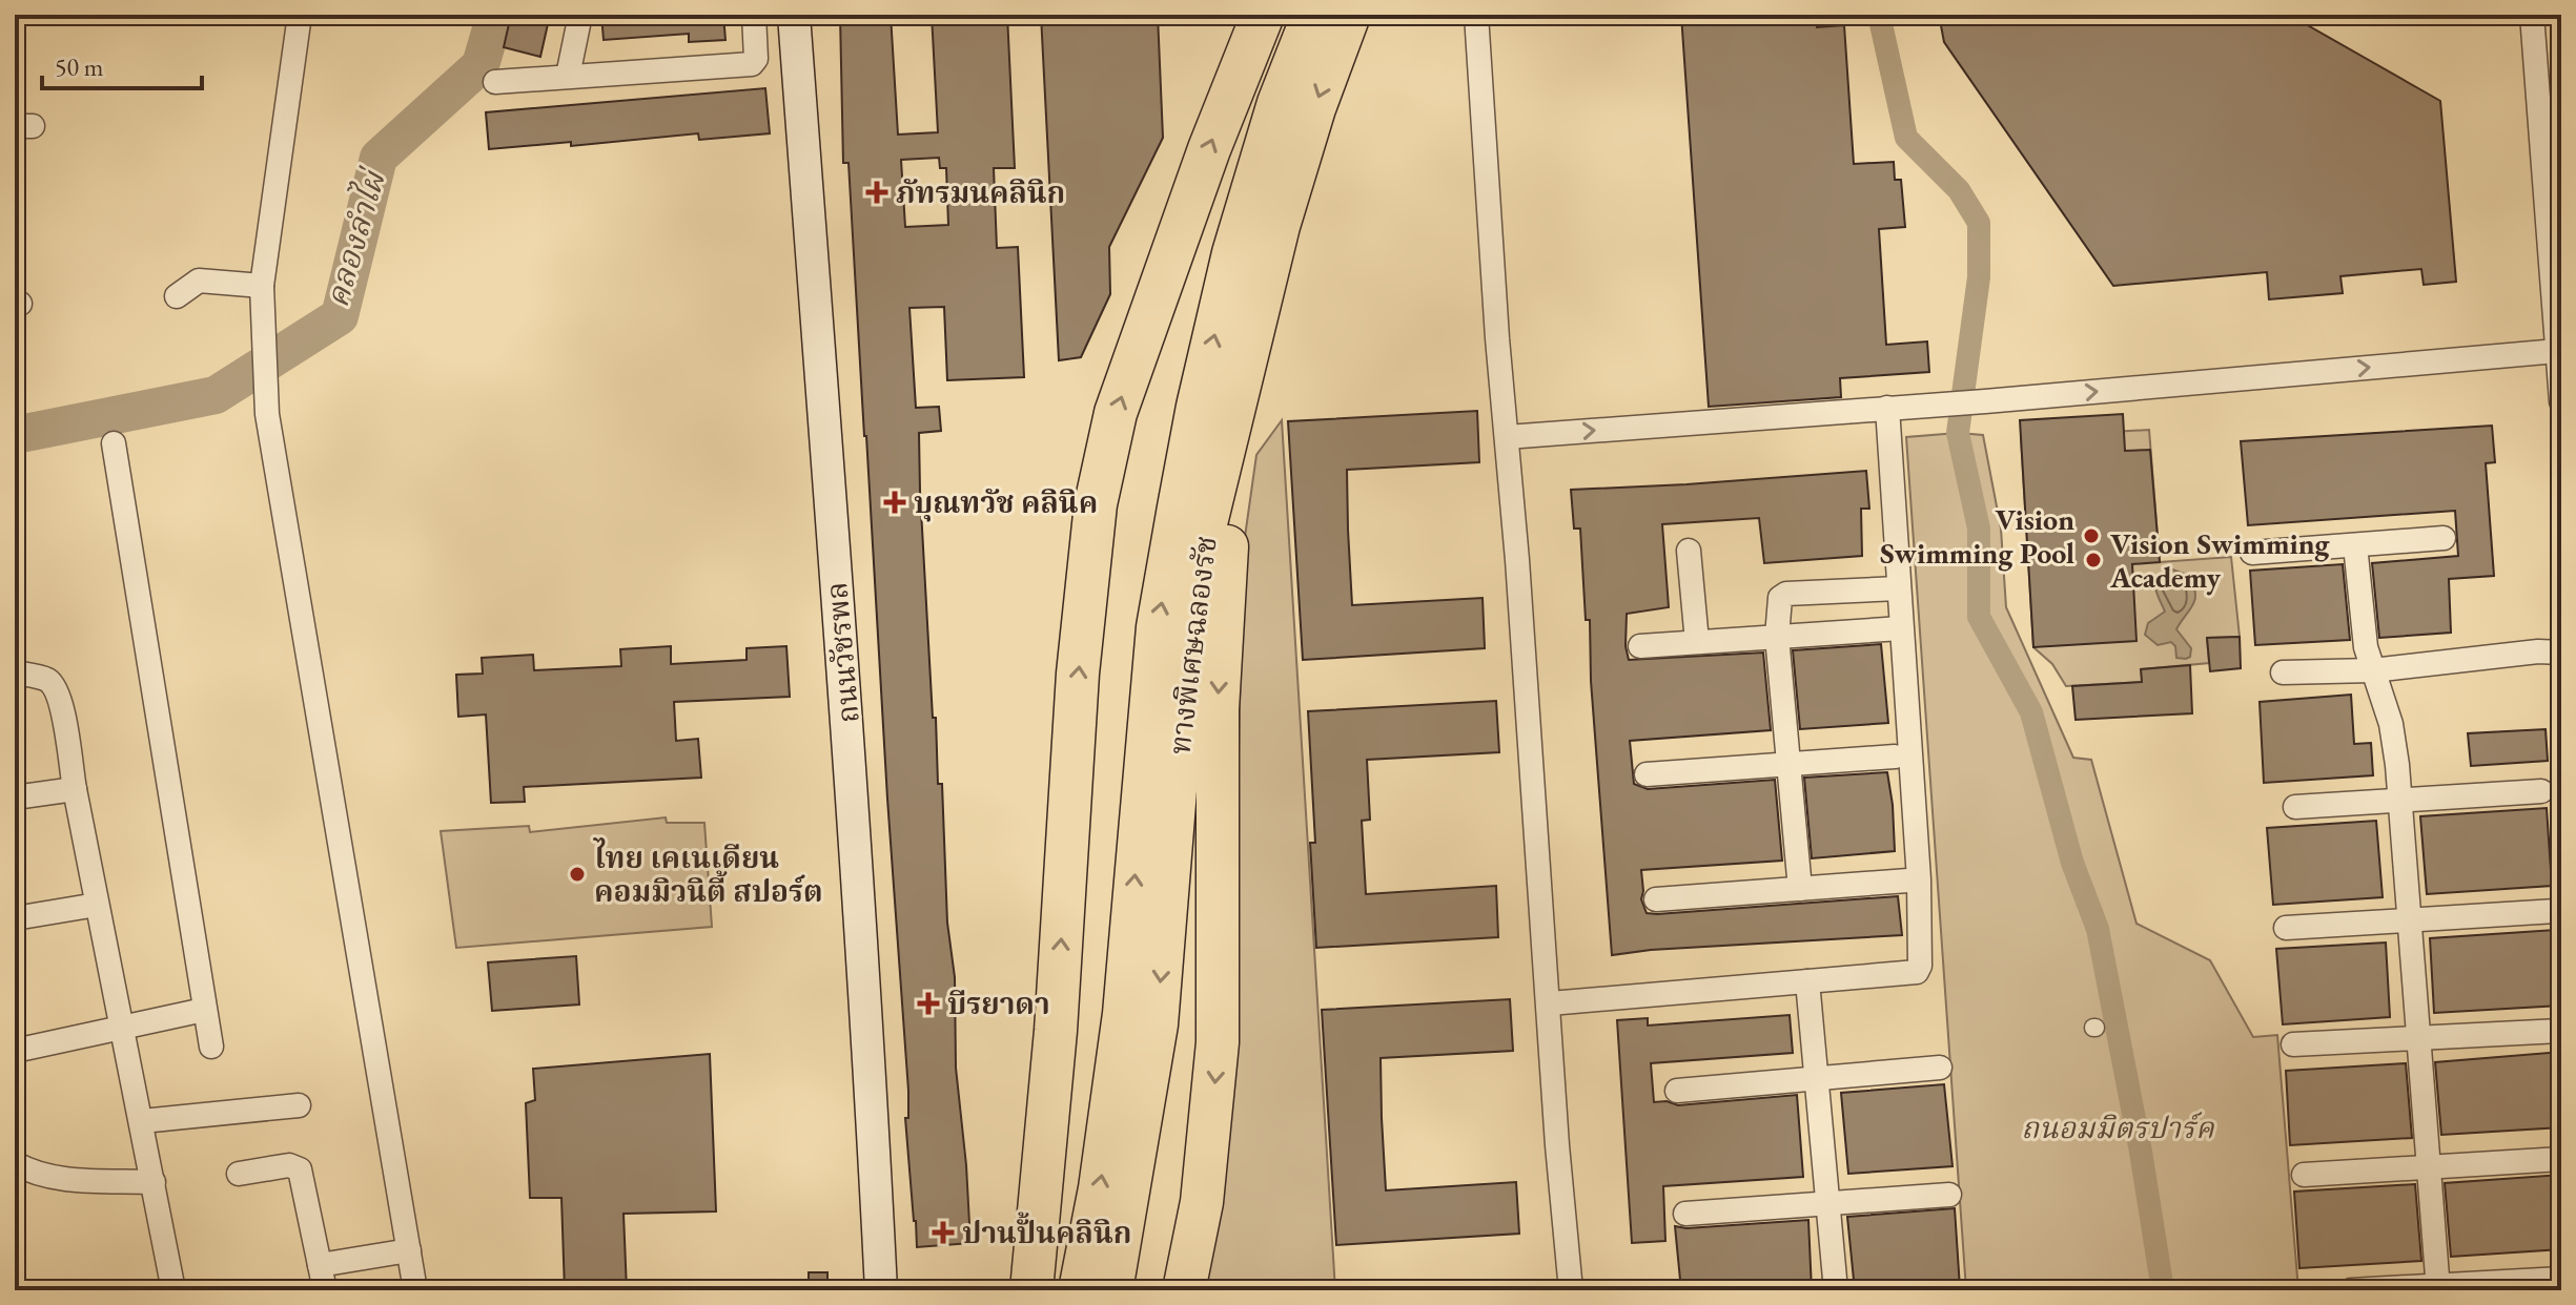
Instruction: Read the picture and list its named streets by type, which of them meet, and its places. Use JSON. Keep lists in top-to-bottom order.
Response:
{
  "streets": {
    "highway": ["ทางพิเศษฉลองรัช"],
    "main road": ["ถนนวัชรพล"]
  },
  "water": ["คลองลำไผ่"],
  "parks": ["ถนอมมิตรปาร์ค"],
  "places": {
    "health": [
      "ภัทรมนคลินิก",
      "บุณทวัช คลินิค",
      "บีรยาดา",
      "ปานปั้นคลินิก"
    ],
    "other": ["Vision Swimming Pool", "Vision Swimming Academy", "ไทย เคเนเดียน คอมมิวนิตี้ สปอร์ต"]
  },
  "scale_bar": "50 m"
}
